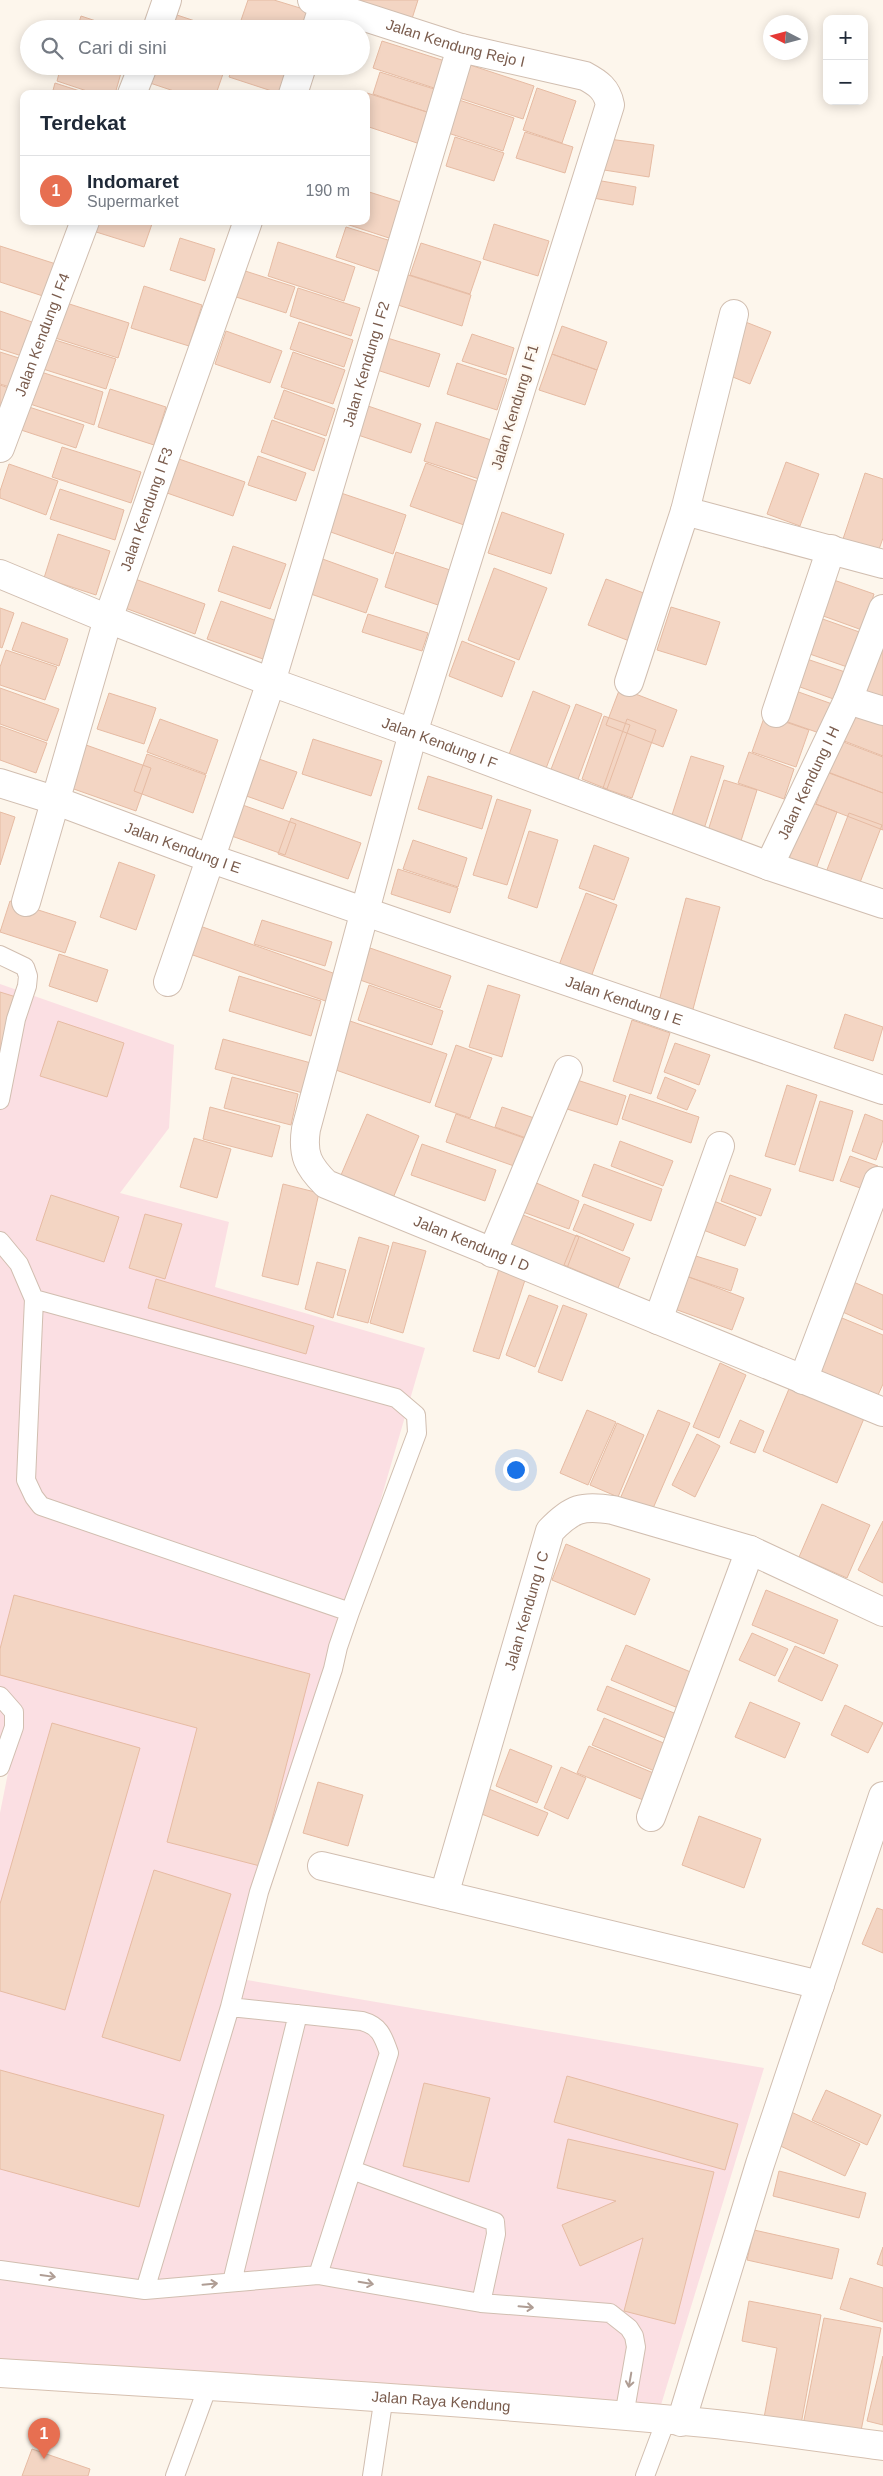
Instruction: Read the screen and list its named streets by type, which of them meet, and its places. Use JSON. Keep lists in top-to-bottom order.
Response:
{
  "streets": {
    "street": [
      "Jalan Kendung Rejo I",
      "Jalan Kendung I F4",
      "Jalan Kendung I F2",
      "Jalan Kendung I F1",
      "Jalan Kendung I F3",
      "Jalan Kendung I F",
      "Jalan Kendung I H",
      "Jalan Kendung I E",
      "Jalan Kendung I D",
      "Jalan Kendung I C",
      "Jalan Raya Kendung"
    ]
  },
  "crossings": [
    ["Jalan Kendung Rejo I", "Jalan Kendung I F2"],
    ["Jalan Kendung Rejo I", "Jalan Kendung I F1"],
    ["Jalan Kendung I F2", "Jalan Kendung I F"],
    ["Jalan Kendung I F2", "Jalan Kendung I E"],
    ["Jalan Kendung I F1", "Jalan Kendung I F"],
    ["Jalan Kendung I F3", "Jalan Kendung I F"],
    ["Jalan Kendung I F3", "Jalan Kendung I E"],
    ["Jalan Kendung I F", "Jalan Kendung I H"],
    ["Jalan Kendung I E", "Jalan Kendung I D"]
  ],
  "north": "left",
  "page": {
    "map_buttons": ["+", "−"],
    "search": "Cari di sini",
    "heading": "Terdekat",
    "list": [
      {
        "mark": "1",
        "name": "Indomaret",
        "note": "Supermarket",
        "value": "190 m"
      }
    ],
    "pins": "1"
  }
}
